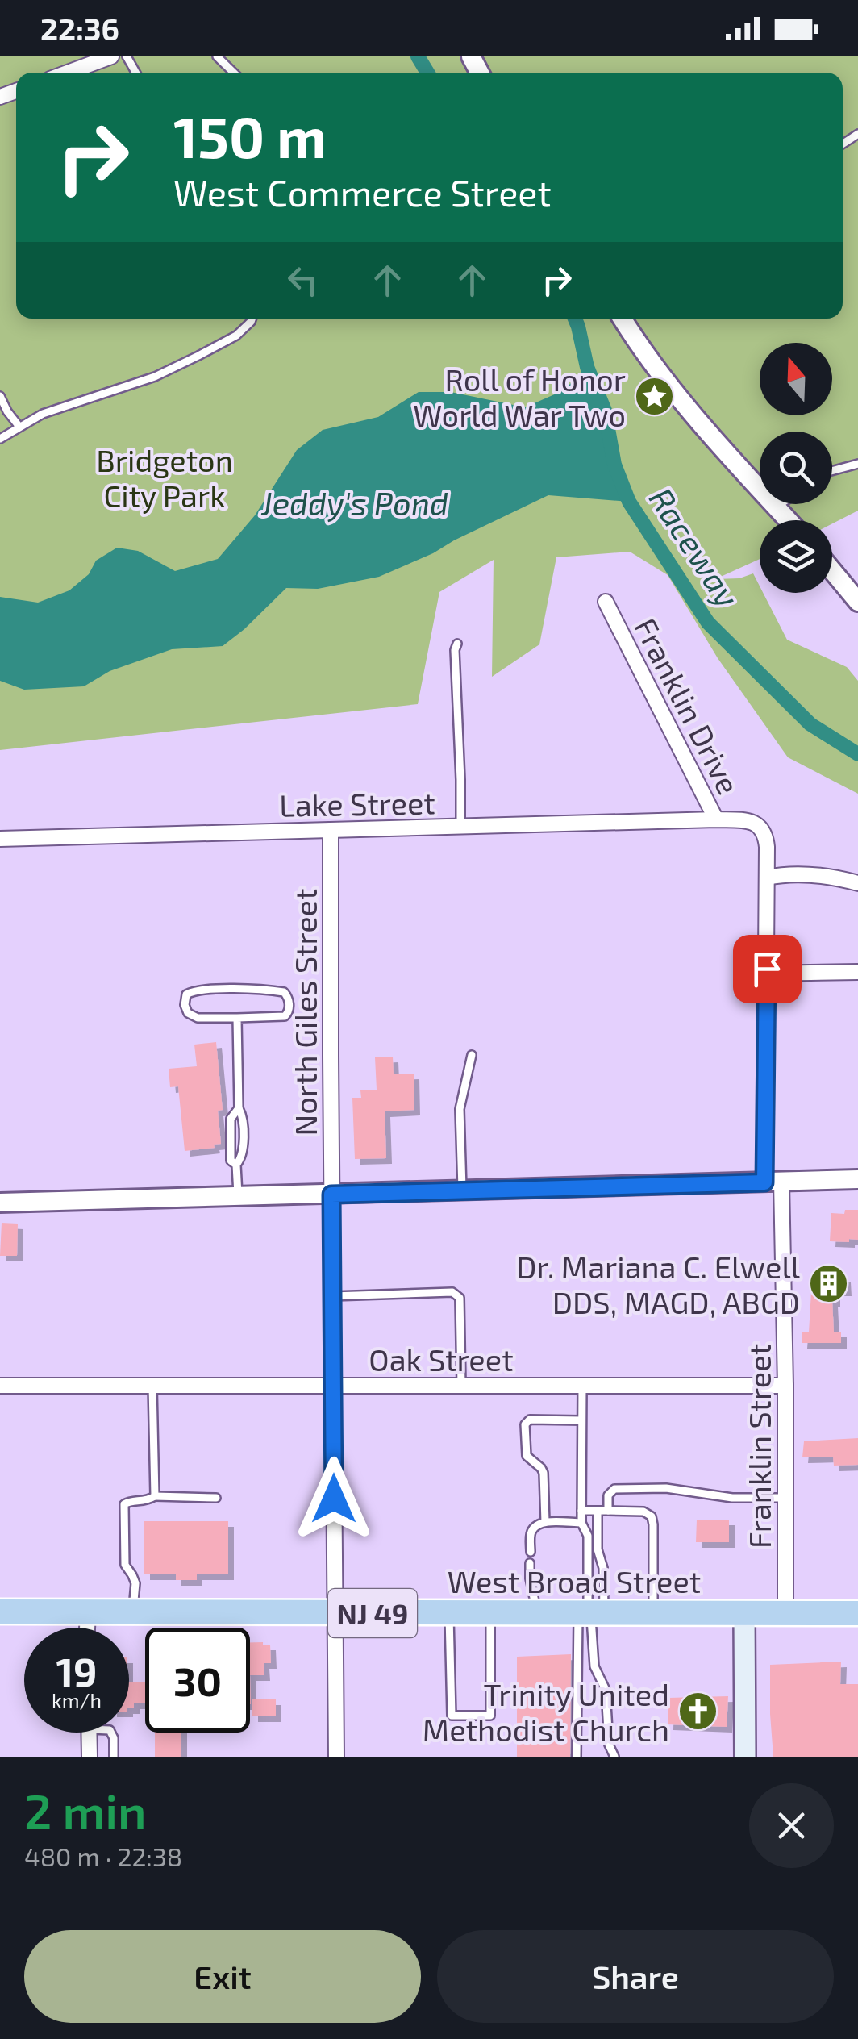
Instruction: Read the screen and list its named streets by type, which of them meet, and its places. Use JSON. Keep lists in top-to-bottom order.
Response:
{
  "streets": {
    "highway": ["West Broad Street", "NJ 49"],
    "street": [
      "Franklin Drive",
      "Lake Street",
      "North Giles Street",
      "Oak Street",
      "Franklin Street"
    ]
  },
  "crossings": [
    ["Franklin Drive", "Lake Street"],
    ["Franklin Drive", "Franklin Street"],
    ["Lake Street", "North Giles Street"],
    ["North Giles Street", "Oak Street"],
    ["North Giles Street", "West Broad Street"],
    ["Oak Street", "Franklin Street"],
    ["Franklin Street", "West Broad Street"]
  ],
  "water": ["Jeddy's Pond", "Raceway"],
  "parks": ["Bridgeton City Park"],
  "places": {
    "place": ["Roll of Honor World War Two"],
    "building": ["Dr. Mariana C. Elwell DDS, MAGD, ABGD"],
    "church": ["Trinity United Methodist Church"]
  },
  "north": "top",
  "page": {
    "status": "22:36",
    "turn": ["150 m", "West Commerce Street"],
    "speed": "19 km/h",
    "limit": "30",
    "heading": ["2 min", "480 m · 22:38"],
    "buttons": ["Exit", "Share"]
  }
}
